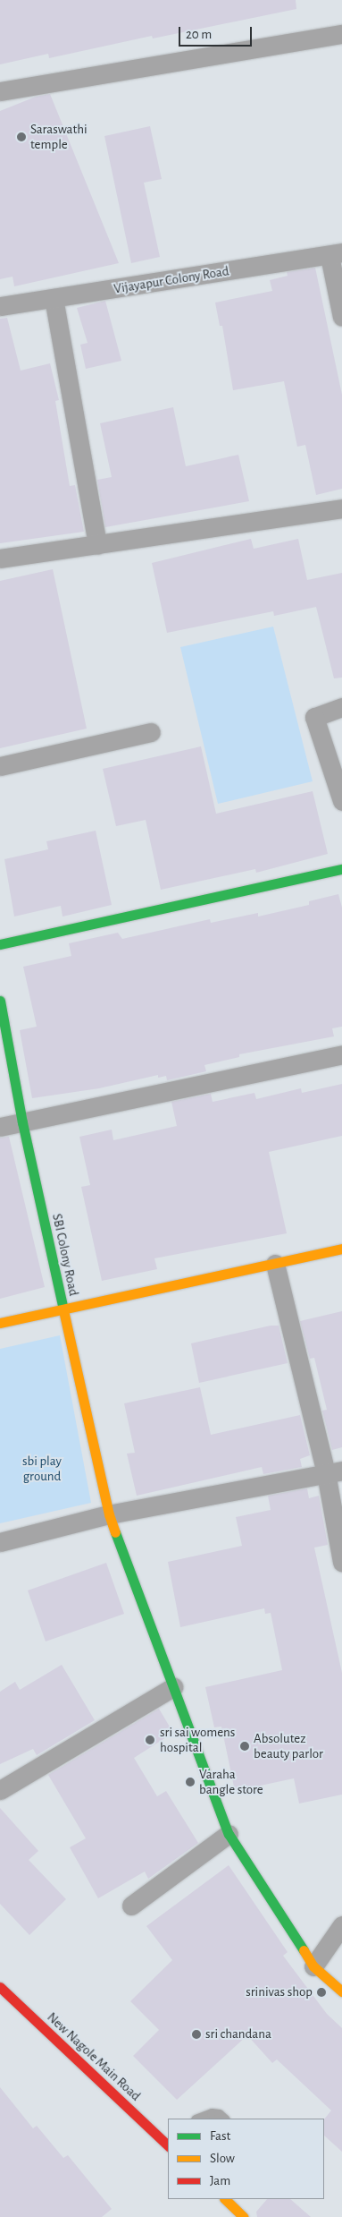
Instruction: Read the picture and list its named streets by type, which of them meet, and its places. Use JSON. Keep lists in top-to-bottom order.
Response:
{
  "streets": {
    "street": ["Vijayapur Colony Road", "SBI Colony Road", "New Nagole Main Road"]
  },
  "parks": ["sbi play ground"],
  "places": [
    "Saraswathi temple",
    "sri sai womens hospital",
    "Absolutez beauty parlor",
    "Varaha bangle store",
    "srinivas shop",
    "sri chandana"
  ],
  "legend": ["Fast", "Slow", "Jam"],
  "scale_bar": "20 m"
}
